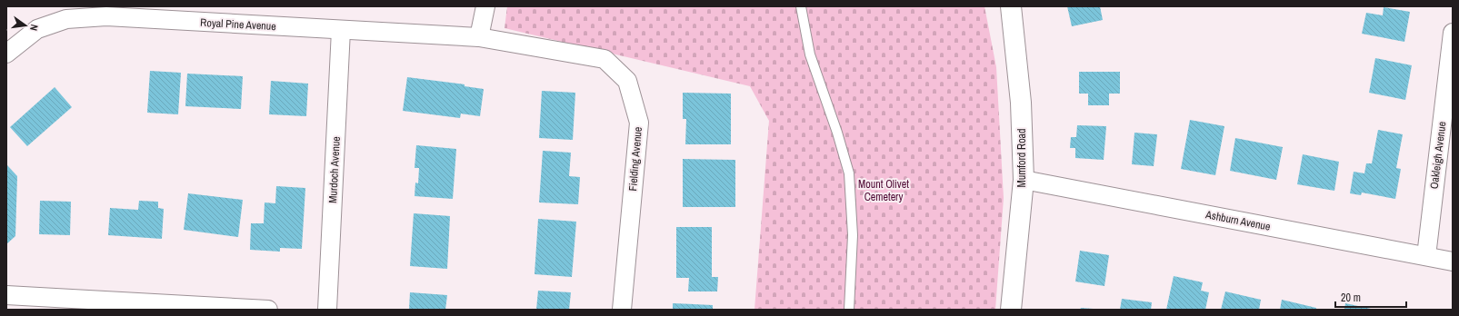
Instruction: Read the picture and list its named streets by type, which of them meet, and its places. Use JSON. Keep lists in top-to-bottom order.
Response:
{
  "streets": {
    "street": [
      "Royal Pine Avenue",
      "Oakleigh Avenue",
      "Mumford Road",
      "Fielding Avenue",
      "Murdoch Avenue",
      "Ashburn Avenue"
    ]
  },
  "crossings": [
    ["Royal Pine Avenue", "Fielding Avenue"],
    ["Royal Pine Avenue", "Murdoch Avenue"],
    ["Oakleigh Avenue", "Ashburn Avenue"],
    ["Mumford Road", "Ashburn Avenue"]
  ],
  "parks": ["Mount Olivet Cemetery"],
  "scale_bar": "20 m",
  "north": "right"
}
